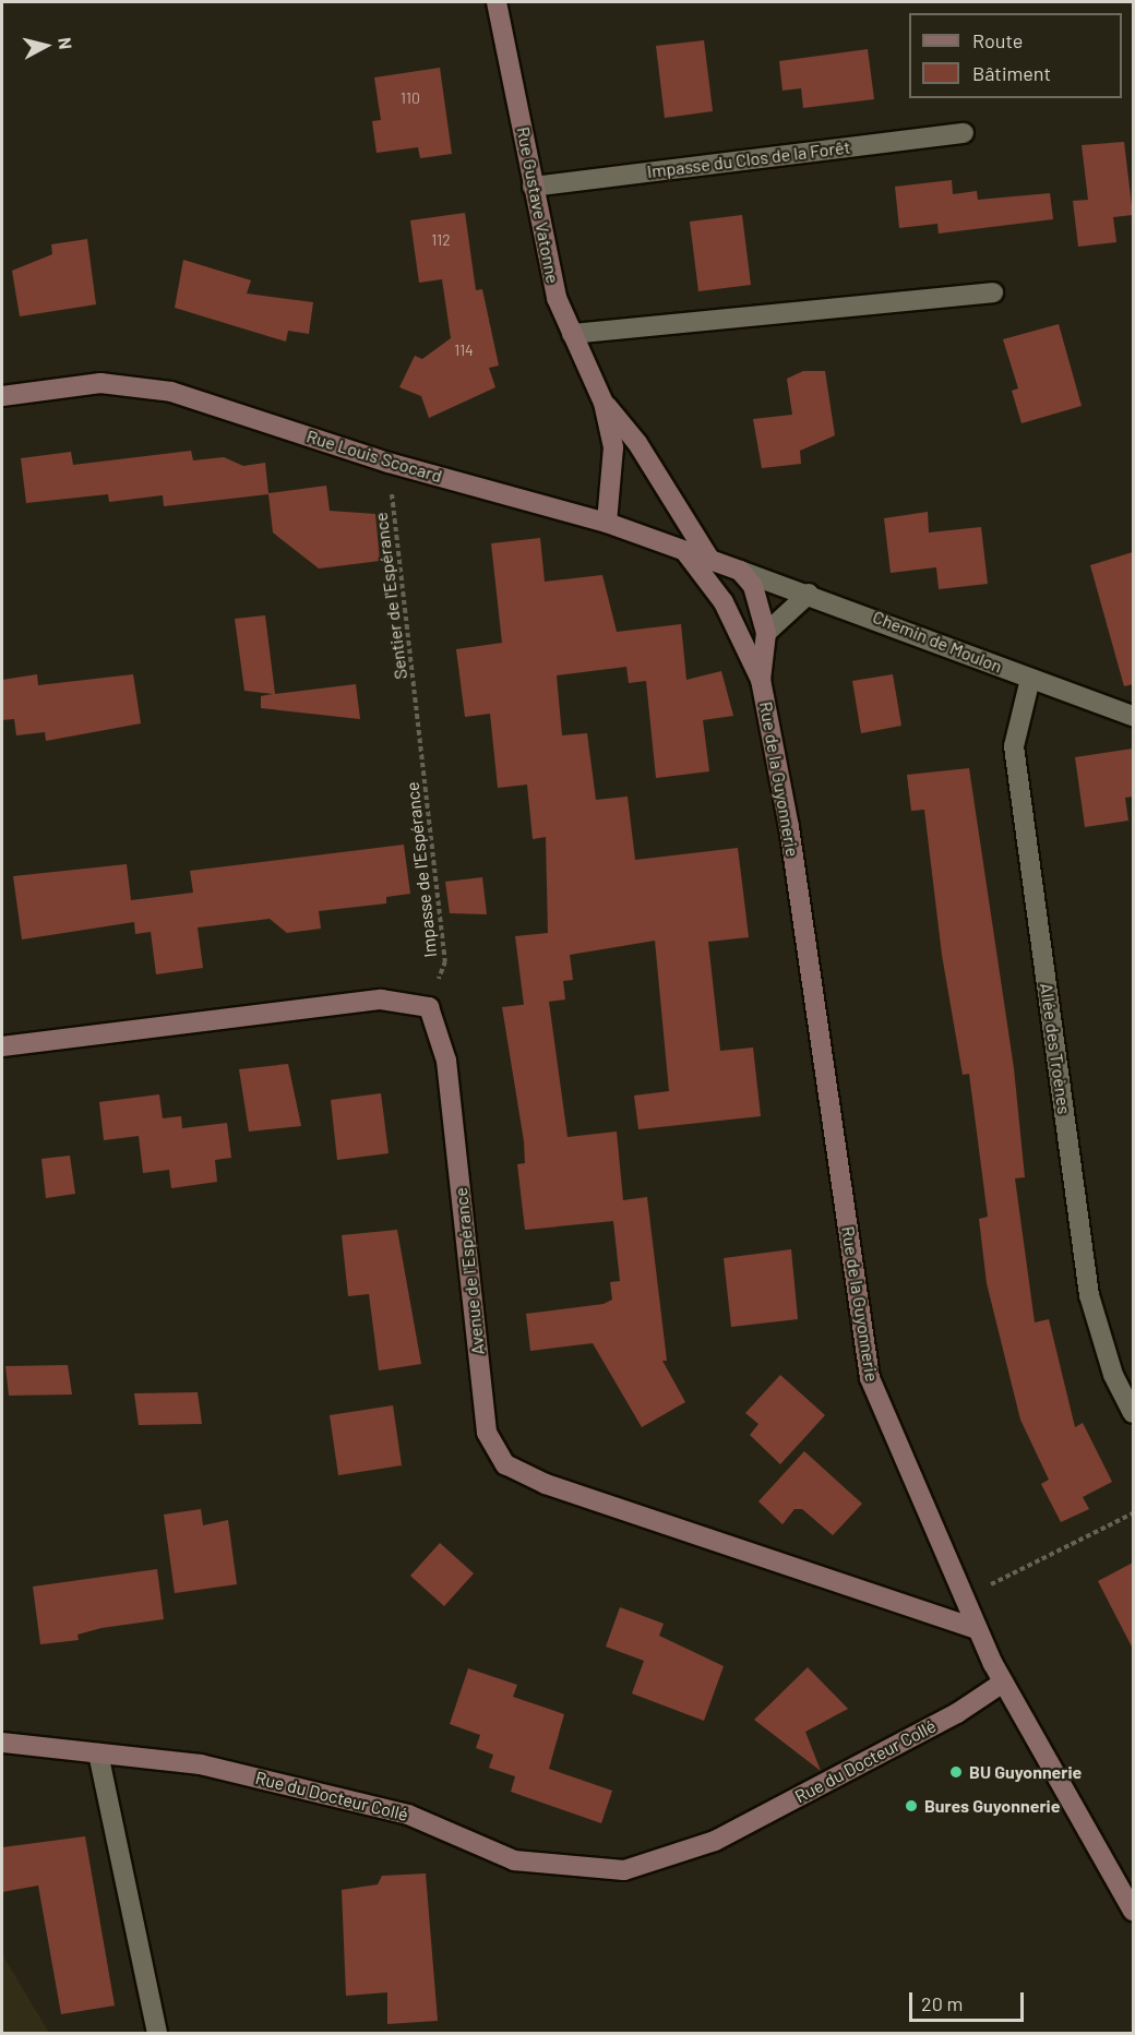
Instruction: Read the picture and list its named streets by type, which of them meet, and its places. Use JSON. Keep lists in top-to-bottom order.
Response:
{
  "streets": {
    "street": [
      "Impasse du Clos de la Forêt",
      "Rue Gustave Vatonne",
      "Rue Louis Scocard",
      "Chemin de Moulon",
      "Rue de la Guyonnerie",
      "Allée des Troènes",
      "Avenue de l'Espérance",
      "Rue du Docteur Collé"
    ],
    "path": ["Sentier de l'Espérance", "Impasse de l'Espérance"]
  },
  "crossings": [
    ["Impasse du Clos de la Forêt", "Rue Gustave Vatonne"],
    ["Rue Gustave Vatonne", "Rue Louis Scocard"],
    ["Rue Louis Scocard", "Sentier de l'Espérance"],
    ["Rue Louis Scocard", "Chemin de Moulon"],
    ["Rue Louis Scocard", "Rue de la Guyonnerie"],
    ["Sentier de l'Espérance", "Impasse de l'Espérance"],
    ["Chemin de Moulon", "Rue de la Guyonnerie"],
    ["Chemin de Moulon", "Allée des Troènes"],
    ["Rue de la Guyonnerie", "Avenue de l'Espérance"],
    ["Rue de la Guyonnerie", "Rue du Docteur Collé"],
    ["Impasse de l'Espérance", "Avenue de l'Espérance"]
  ],
  "places": ["BU Guyonnerie", "Bures Guyonnerie"],
  "house_numbers": ["110", "112", "114"],
  "legend": ["Route", "Bâtiment"],
  "scale_bar": "20 m",
  "north": "right"
}
